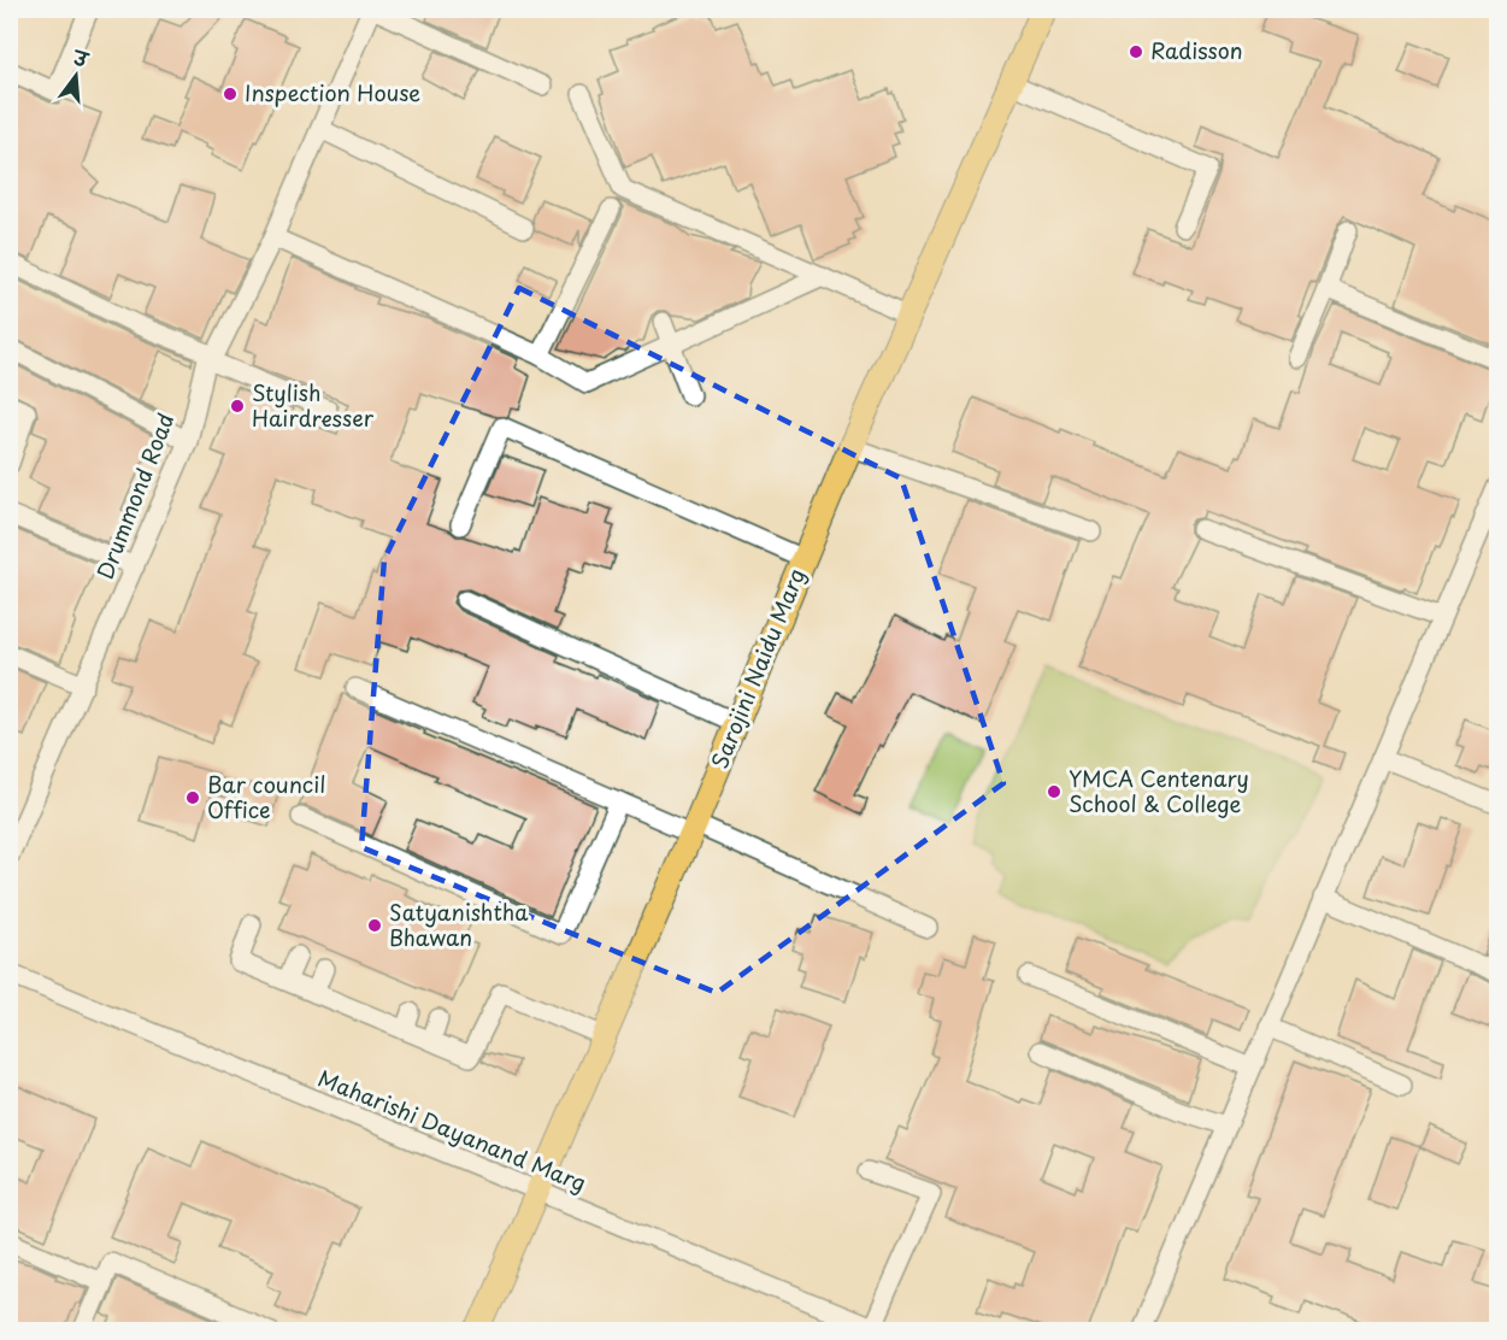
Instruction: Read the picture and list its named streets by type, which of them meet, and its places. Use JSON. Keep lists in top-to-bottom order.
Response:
{
  "streets": {
    "main road": ["Sarojini Naidu Marg"],
    "street": ["Drummond Road", "Maharishi Dayanand Marg"]
  },
  "crossings": [
    ["Sarojini Naidu Marg", "Maharishi Dayanand Marg"]
  ],
  "places": [
    "Radisson",
    "Inspection House",
    "Stylish Hairdresser",
    "YMCA Centenary School & College",
    "Bar council Office",
    "Satyanishtha Bhawan"
  ],
  "north": "top"
}
